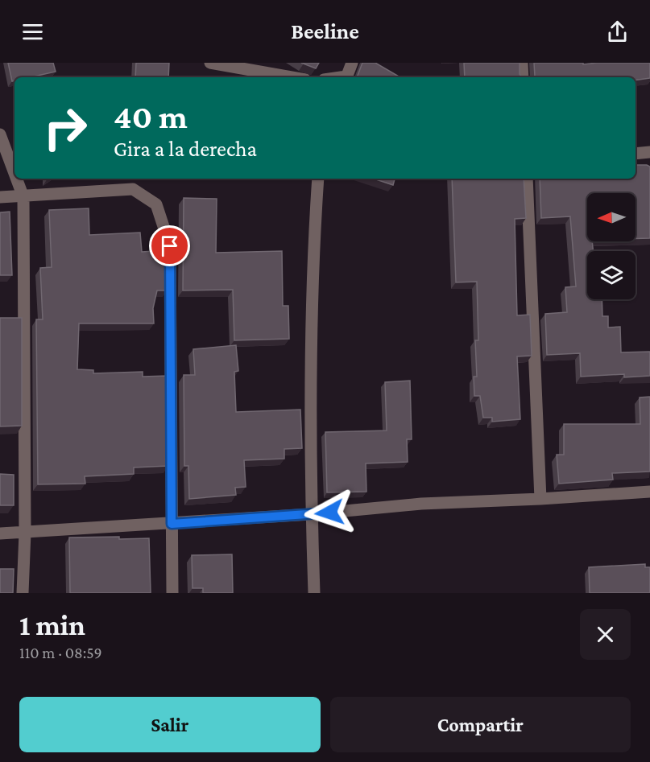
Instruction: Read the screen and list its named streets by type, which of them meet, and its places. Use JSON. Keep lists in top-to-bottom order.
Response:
{
  "north": "left",
  "page": {
    "header": "Beeline",
    "turn": ["40 m", "Gira a la derecha"],
    "heading": ["1 min", "110 m · 08:59"],
    "buttons": ["Salir", "Compartir"]
  }
}
